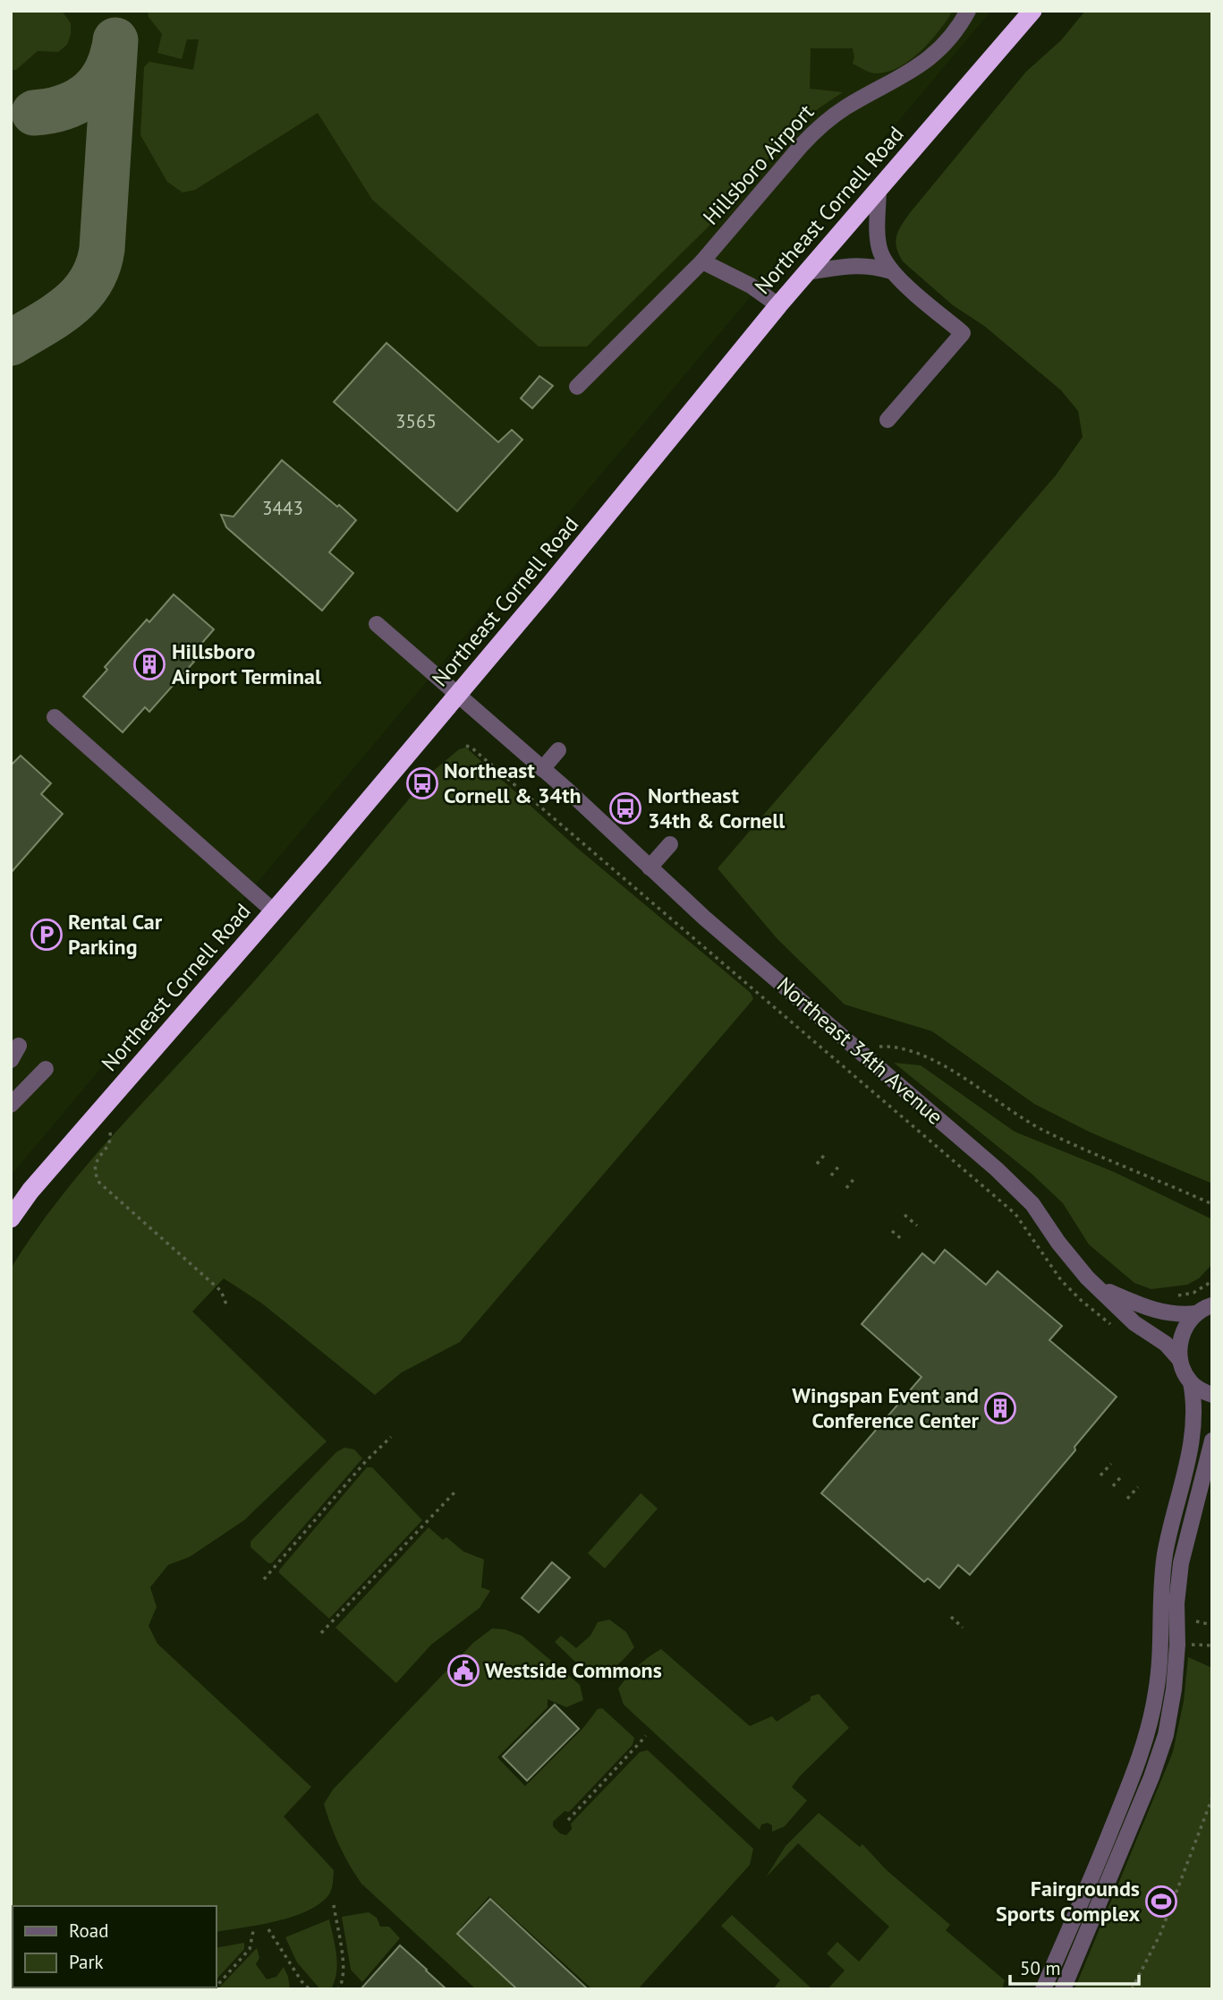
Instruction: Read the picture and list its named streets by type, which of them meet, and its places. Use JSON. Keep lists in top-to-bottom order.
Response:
{
  "streets": {
    "highway": ["Northeast Cornell Road"],
    "street": ["Hillsboro Airport", "Northeast 34th Avenue"]
  },
  "crossings": [
    ["Northeast Cornell Road", "Northeast 34th Avenue"]
  ],
  "places": {
    "building": ["Hillsboro Airport Terminal", "Wingspan Event and Conference Center"],
    "bus stop": ["Northeast Cornell & 34th", "Northeast 34th & Cornell"],
    "parking": ["Rental Car Parking"],
    "public building": ["Westside Commons"],
    "sports": ["Fairgrounds Sports Complex"]
  },
  "house_numbers": ["3565", "3443"],
  "legend": ["Road", "Park"],
  "scale_bar": "50 m"
}
